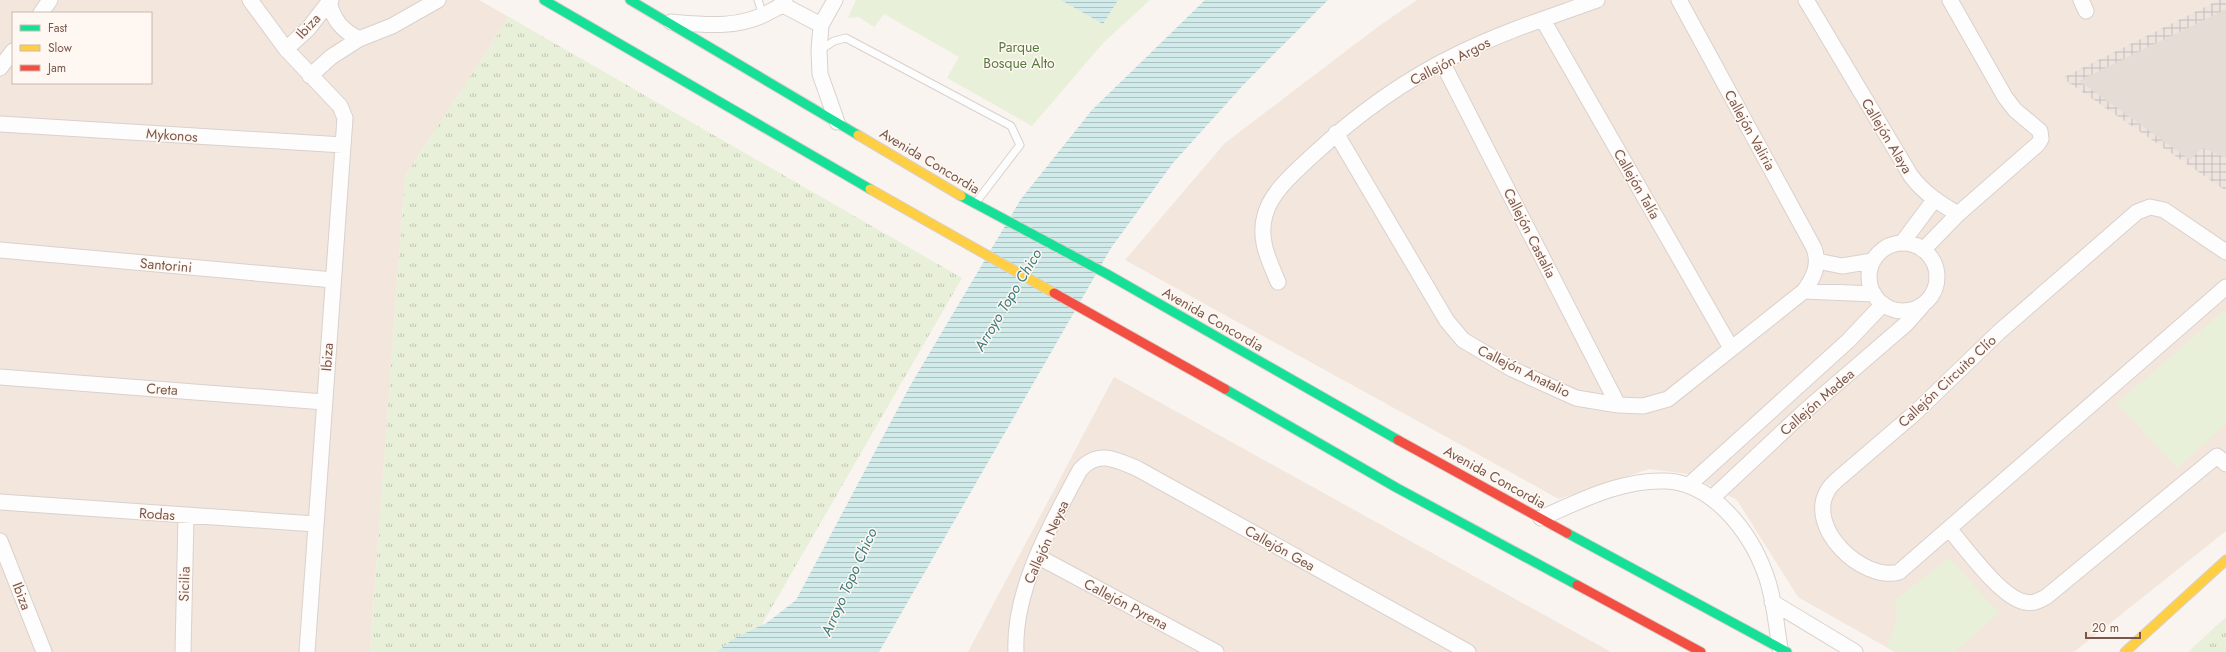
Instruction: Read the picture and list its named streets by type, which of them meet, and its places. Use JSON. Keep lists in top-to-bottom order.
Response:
{
  "streets": {
    "main road": ["Avenida Concordia"],
    "street": [
      "Ibiza",
      "Callejón Argos",
      "Callejón Valiria",
      "Mykonos",
      "Callejón Alaya",
      "Callejón Talía",
      "Callejón Castalia",
      "Santorini",
      "Callejón Anatalio",
      "Callejón Circuito Clío",
      "Creta",
      "Callejón Madea",
      "Rodas",
      "Callejón Neysa",
      "Callejón Gea",
      "Sicilia",
      "Callejón Pyrena"
    ]
  },
  "crossings": [
    ["Ibiza", "Mykonos"],
    ["Ibiza", "Santorini"],
    ["Ibiza", "Creta"],
    ["Ibiza", "Rodas"],
    ["Callejón Argos", "Callejón Talía"],
    ["Callejón Argos", "Callejón Castalia"],
    ["Callejón Argos", "Callejón Anatalio"],
    ["Callejón Valiria", "Callejón Anatalio"],
    ["Callejón Talía", "Callejón Anatalio"],
    ["Callejón Castalia", "Callejón Anatalio"],
    ["Rodas", "Sicilia"],
    ["Callejón Neysa", "Callejón Gea"],
    ["Callejón Neysa", "Callejón Pyrena"]
  ],
  "water": ["Arroyo Topo Chico"],
  "parks": ["Parque Bosque Alto"],
  "legend": ["Fast", "Slow", "Jam"],
  "scale_bar": "20 m"
}
